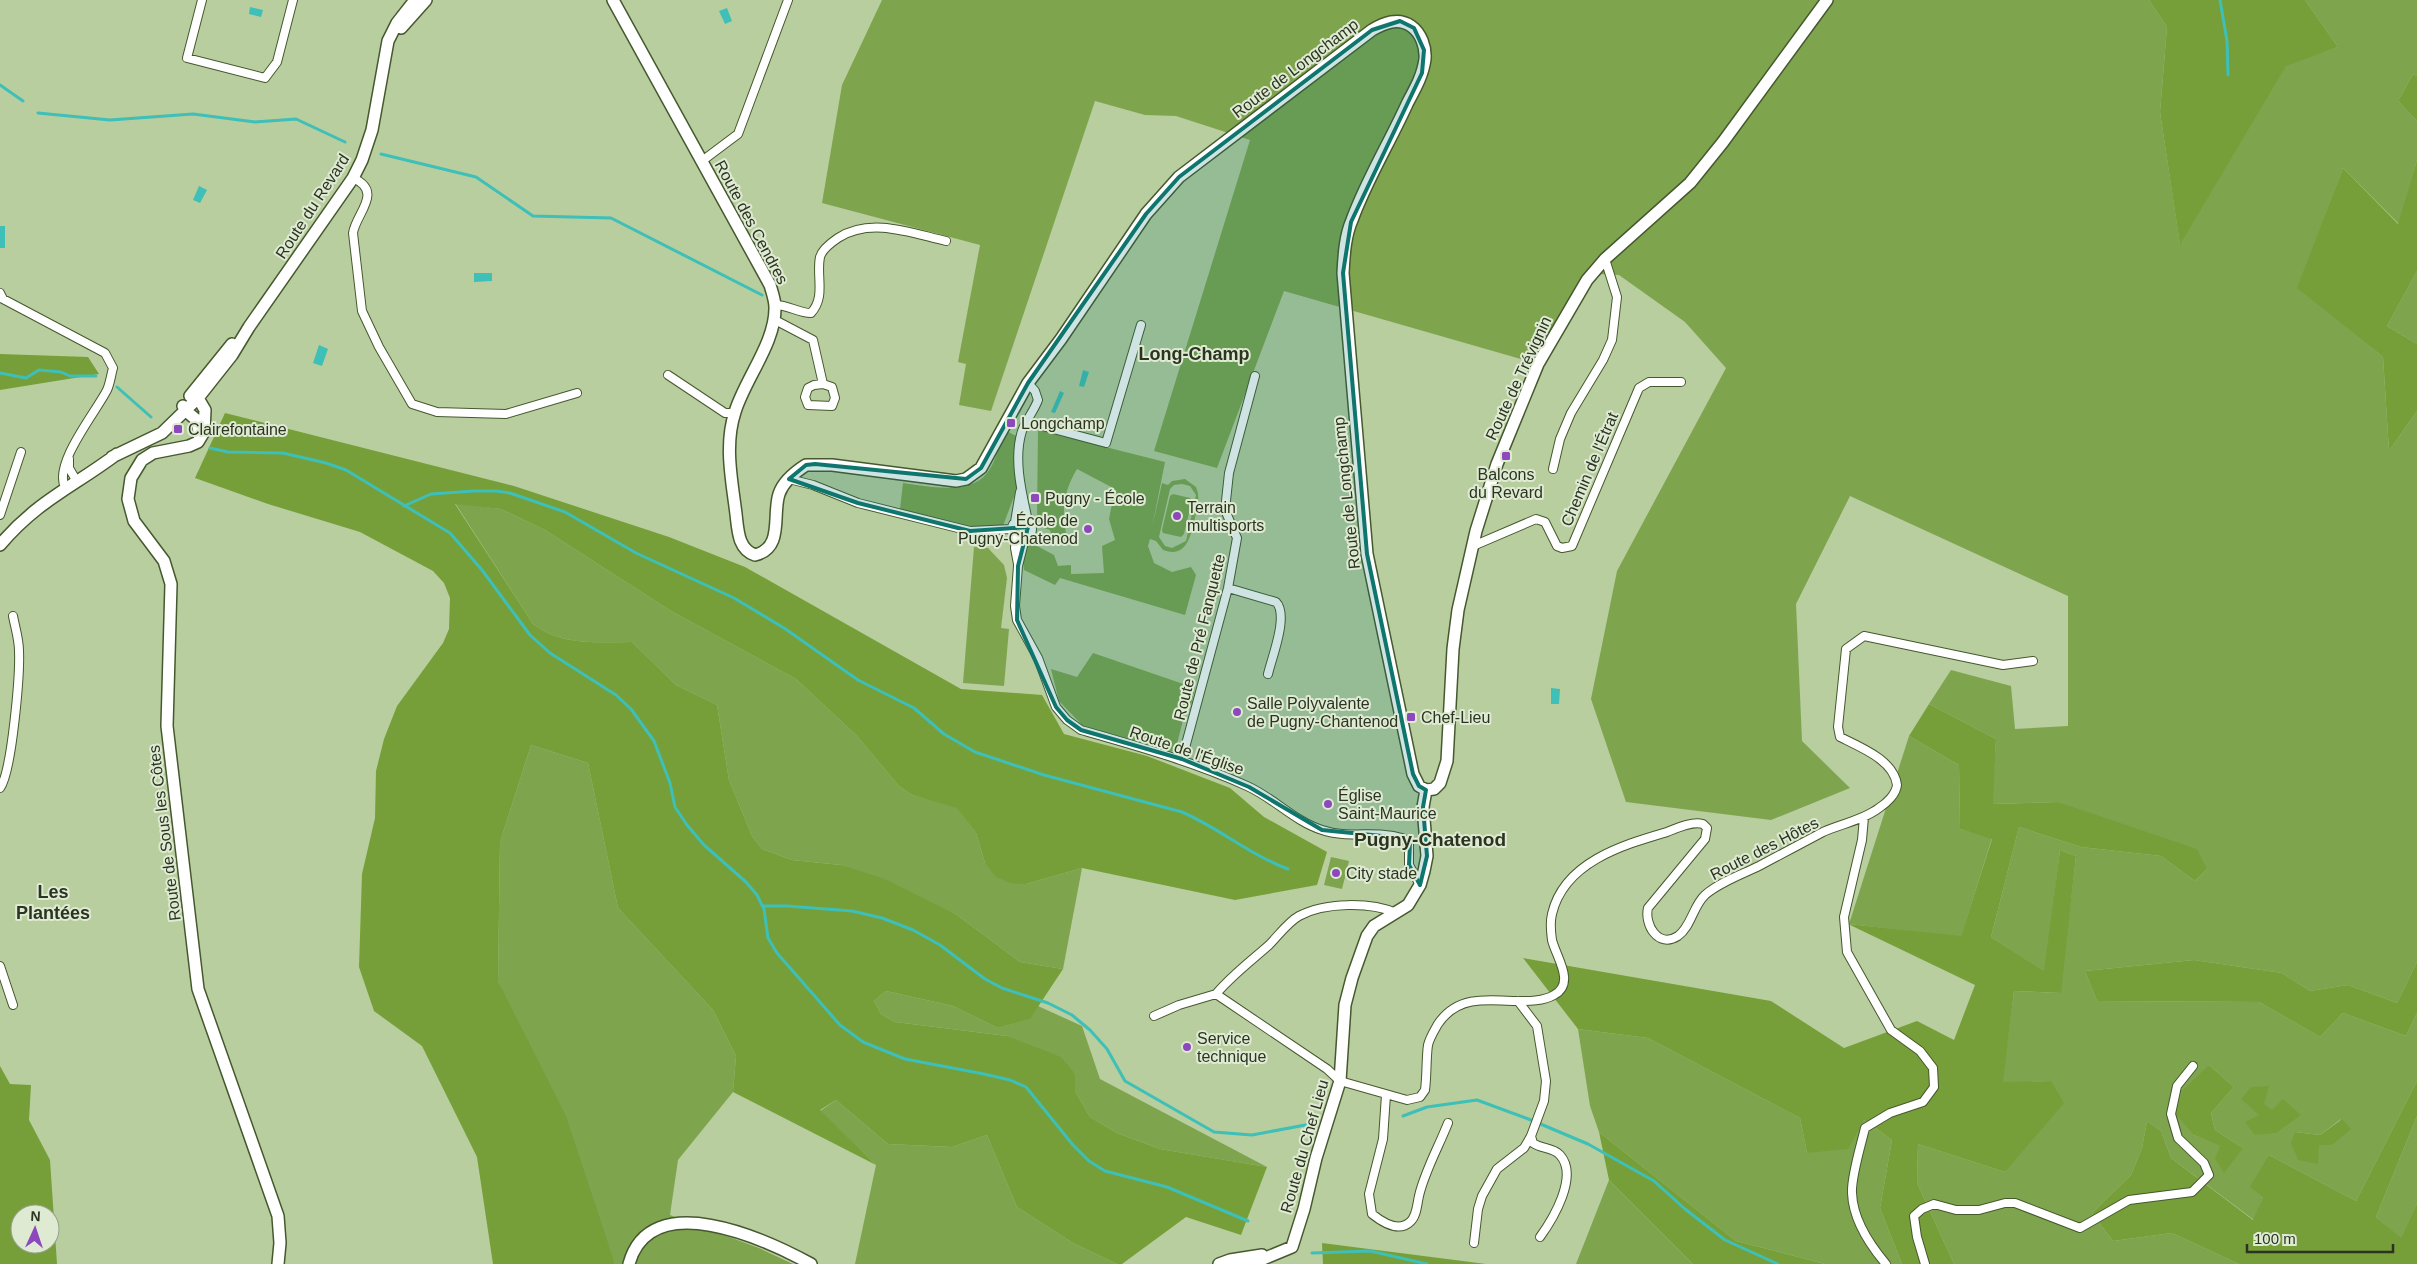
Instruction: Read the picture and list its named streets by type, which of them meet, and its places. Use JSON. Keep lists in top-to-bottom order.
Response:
{
  "streets": {
    "street": [
      "Route de Longchamp",
      "Route du Revard",
      "Route des Cendres",
      "Route de Trévignin",
      "Chemin de l'Étrat",
      "Route de Pré Fanquette",
      "Route de l'Église",
      "Route de Sous les Côtes",
      "Route des Hôtes",
      "Route du Chef Lieu"
    ]
  },
  "crossings": [
    ["Route de Longchamp", "Route des Cendres"],
    ["Route de Longchamp", "Route de Trévignin"],
    ["Route de Trévignin", "Chemin de l'Étrat"],
    ["Route de Pré Fanquette", "Route de l'Église"],
    ["Route des Hôtes", "Route du Chef Lieu"]
  ],
  "districts": ["Long-Champ", "Pugny-Chatenod", "Les Plantées"],
  "places": {
    "transit": [
      "Longchamp",
      "Clairefontaine",
      "Balcons du Revard",
      "Pugny - École",
      "Chef-Lieu"
    ],
    "other": [
      "Terrain multisports",
      "École de Pugny-Chatenod",
      "Salle Polyvalente de Pugny-Chantenod",
      "Église Saint-Maurice",
      "City stade",
      "Service technique"
    ]
  },
  "scale_bar": "100 m",
  "north": "top"
}
